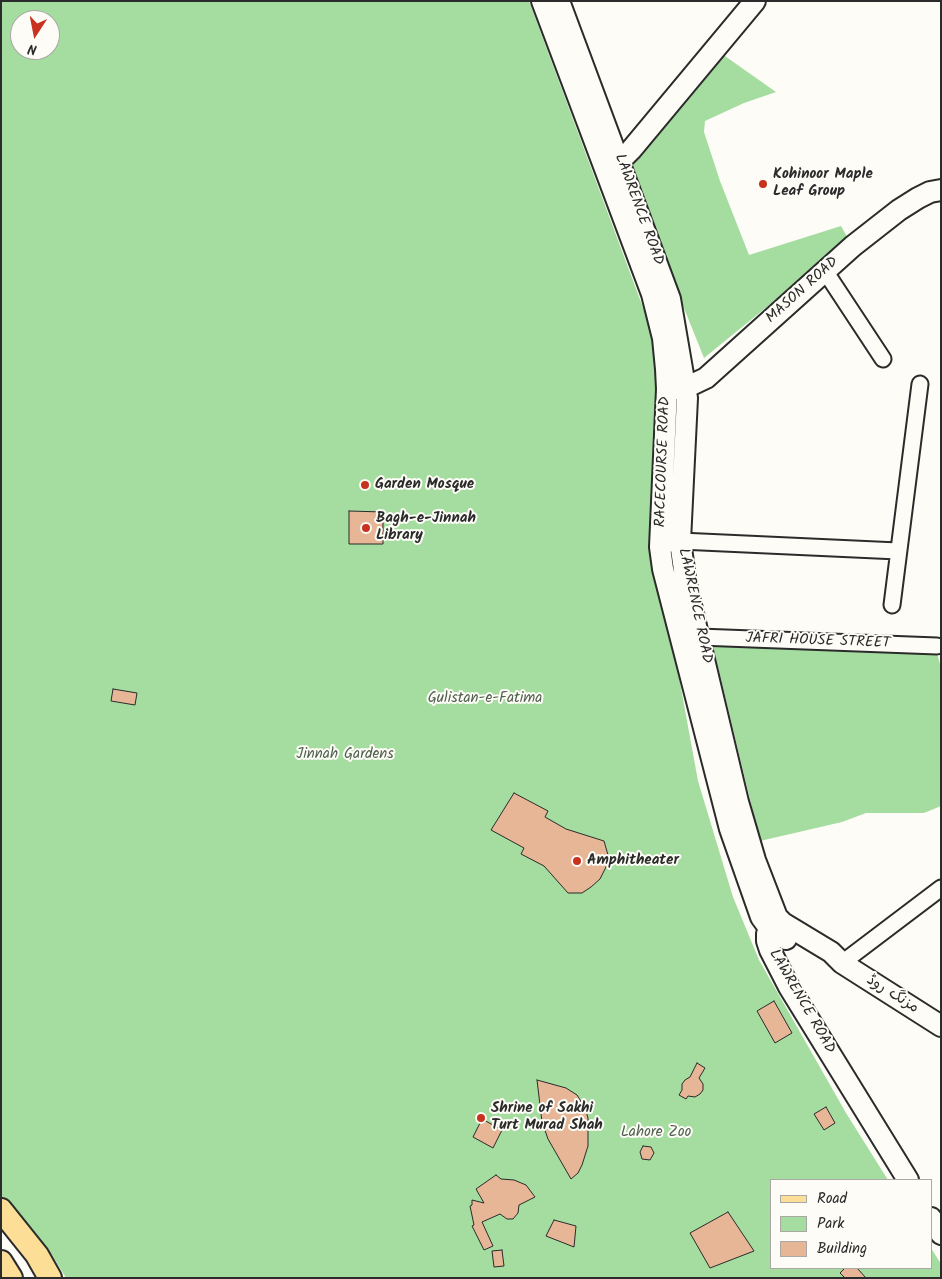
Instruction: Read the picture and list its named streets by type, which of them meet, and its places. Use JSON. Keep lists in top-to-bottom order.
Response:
{
  "streets": {
    "main road": [
      "LAWRENCE ROAD",
      "MASON ROAD",
      "RACECOURSE ROAD",
      "مزنگ روڈ"
    ],
    "street": ["JAFRI HOUSE STREET"]
  },
  "crossings": [
    ["LAWRENCE ROAD", "MASON ROAD"],
    ["LAWRENCE ROAD", "RACECOURSE ROAD"],
    ["LAWRENCE ROAD", "JAFRI HOUSE STREET"],
    ["LAWRENCE ROAD", "مزنگ روڈ"],
    ["MASON ROAD", "RACECOURSE ROAD"],
    ["RACECOURSE ROAD", "مزنگ روڈ"]
  ],
  "parks": ["Gulistan-e-Fatima", "Jinnah Gardens", "Lahore Zoo"],
  "places": [
    "Kohinoor Maple Leaf Group",
    "Garden Mosque",
    "Bagh-e-Jinnah Library",
    "Amphitheater",
    "Shrine of Sakhi Turt Murad Shah"
  ],
  "legend": ["Road", "Park", "Building"],
  "north": "bottom"
}
